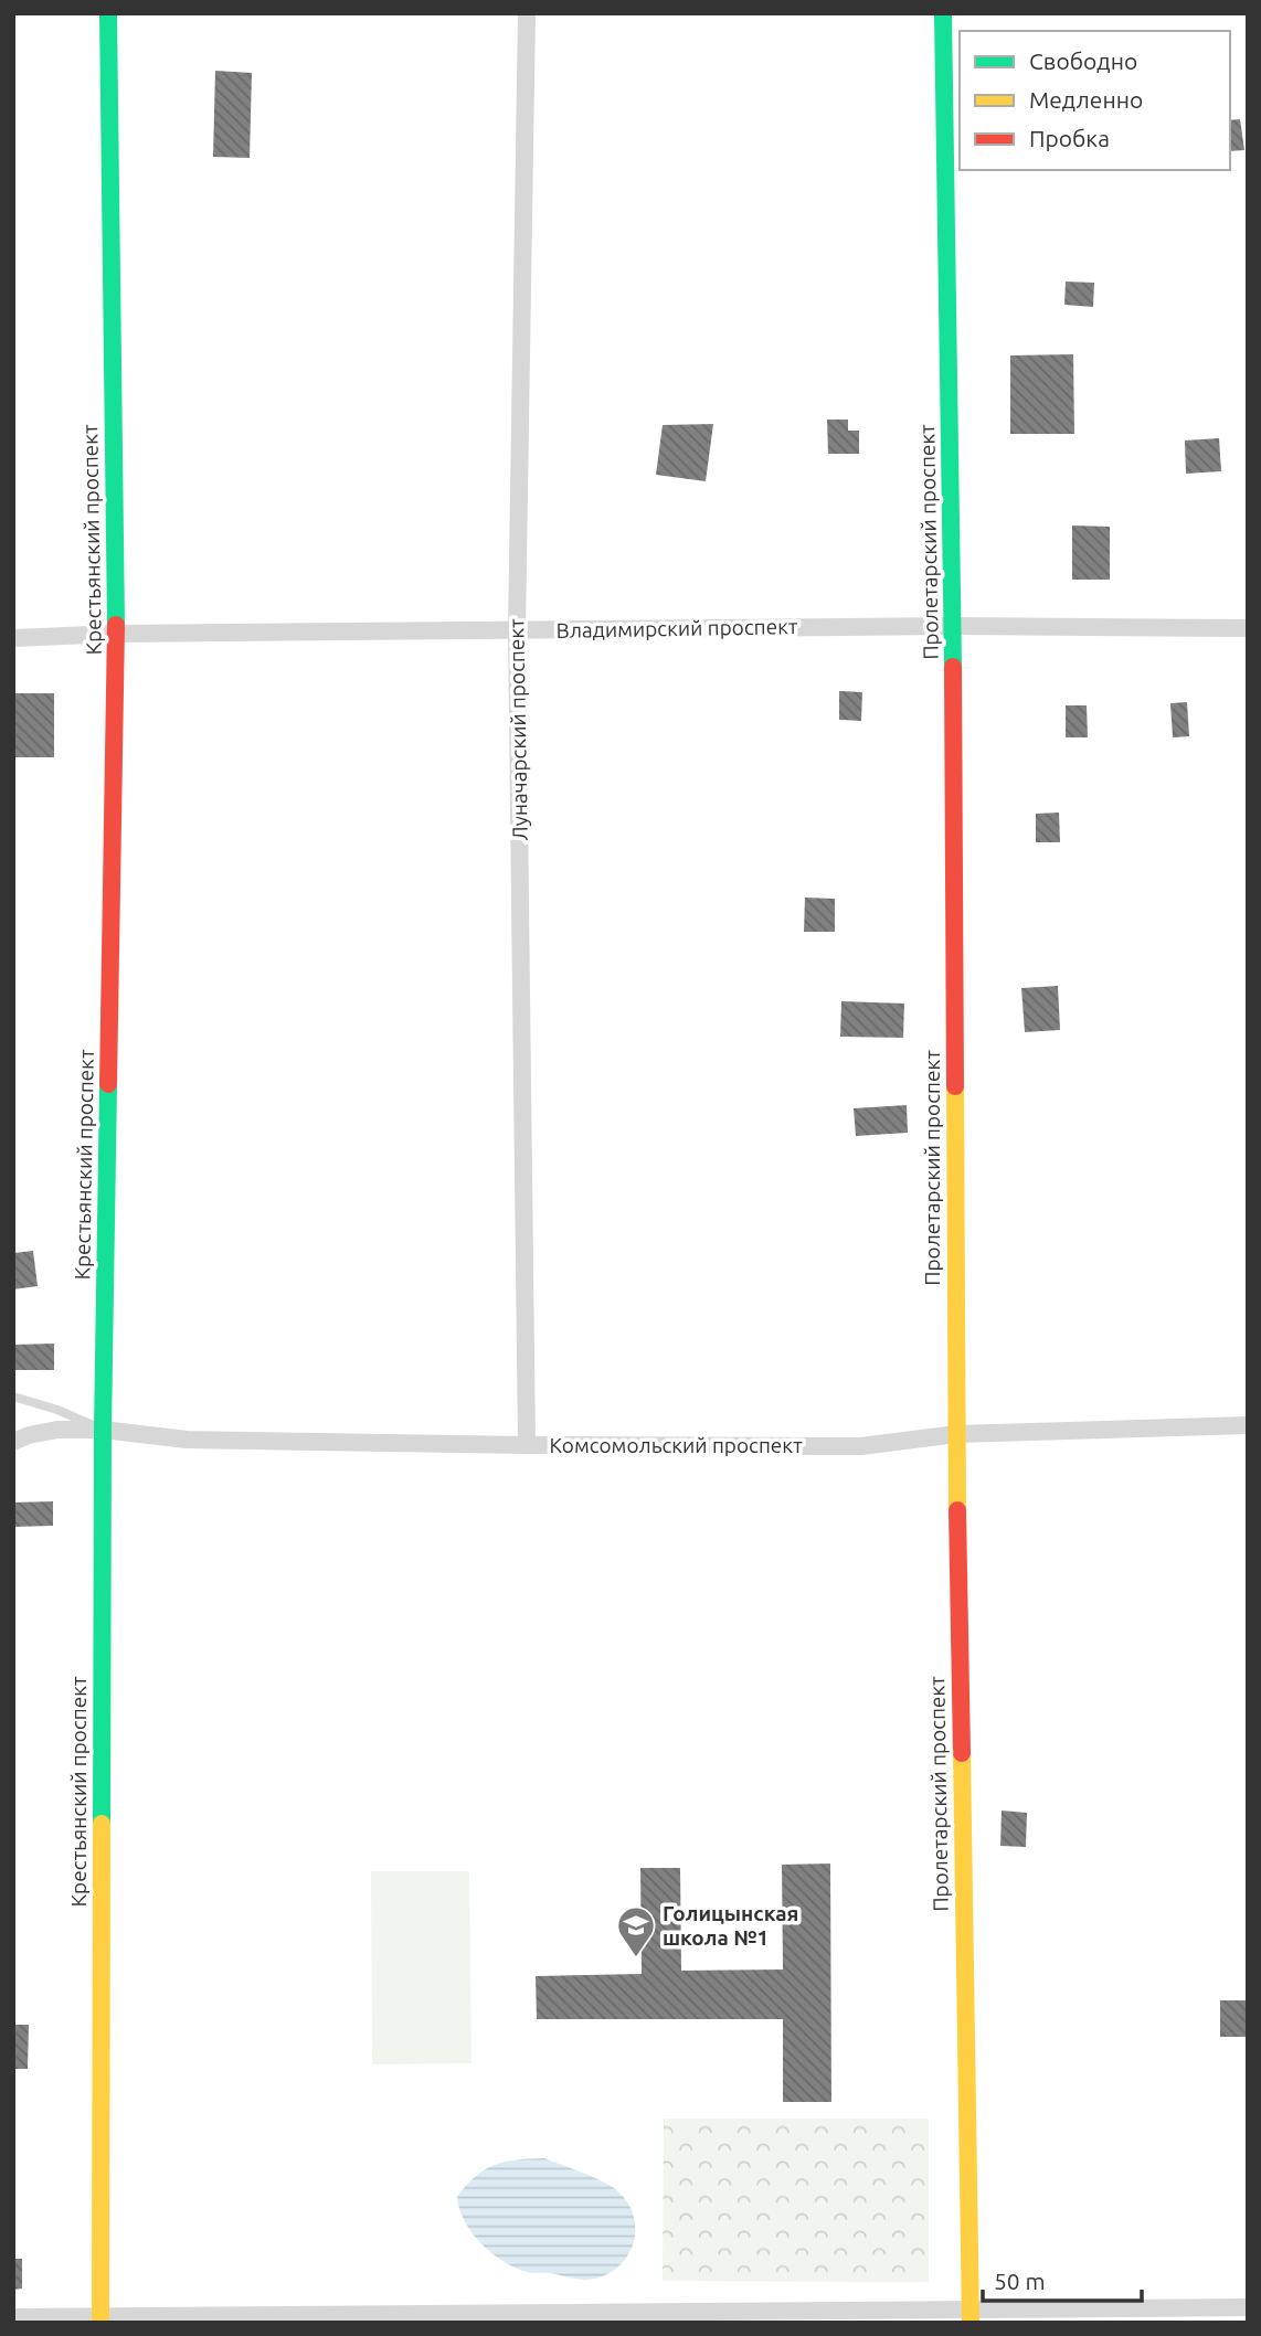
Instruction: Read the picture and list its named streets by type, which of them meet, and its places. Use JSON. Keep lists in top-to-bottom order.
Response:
{
  "streets": {
    "street": [
      "Крестьянский проспект",
      "Пролетарский проспект",
      "Владимирский проспект",
      "Луначарский проспект",
      "Комсомольский проспект"
    ]
  },
  "crossings": [
    ["Крестьянский проспект", "Владимирский проспект"],
    ["Крестьянский проспект", "Комсомольский проспект"],
    ["Пролетарский проспект", "Владимирский проспект"],
    ["Пролетарский проспект", "Комсомольский проспект"],
    ["Владимирский проспект", "Луначарский проспект"],
    ["Луначарский проспект", "Комсомольский проспект"]
  ],
  "places": {
    "school or university": ["Голицынская школа №1"]
  },
  "legend": ["Свободно", "Медленно", "Пробка"],
  "scale_bar": "50 m"
}
